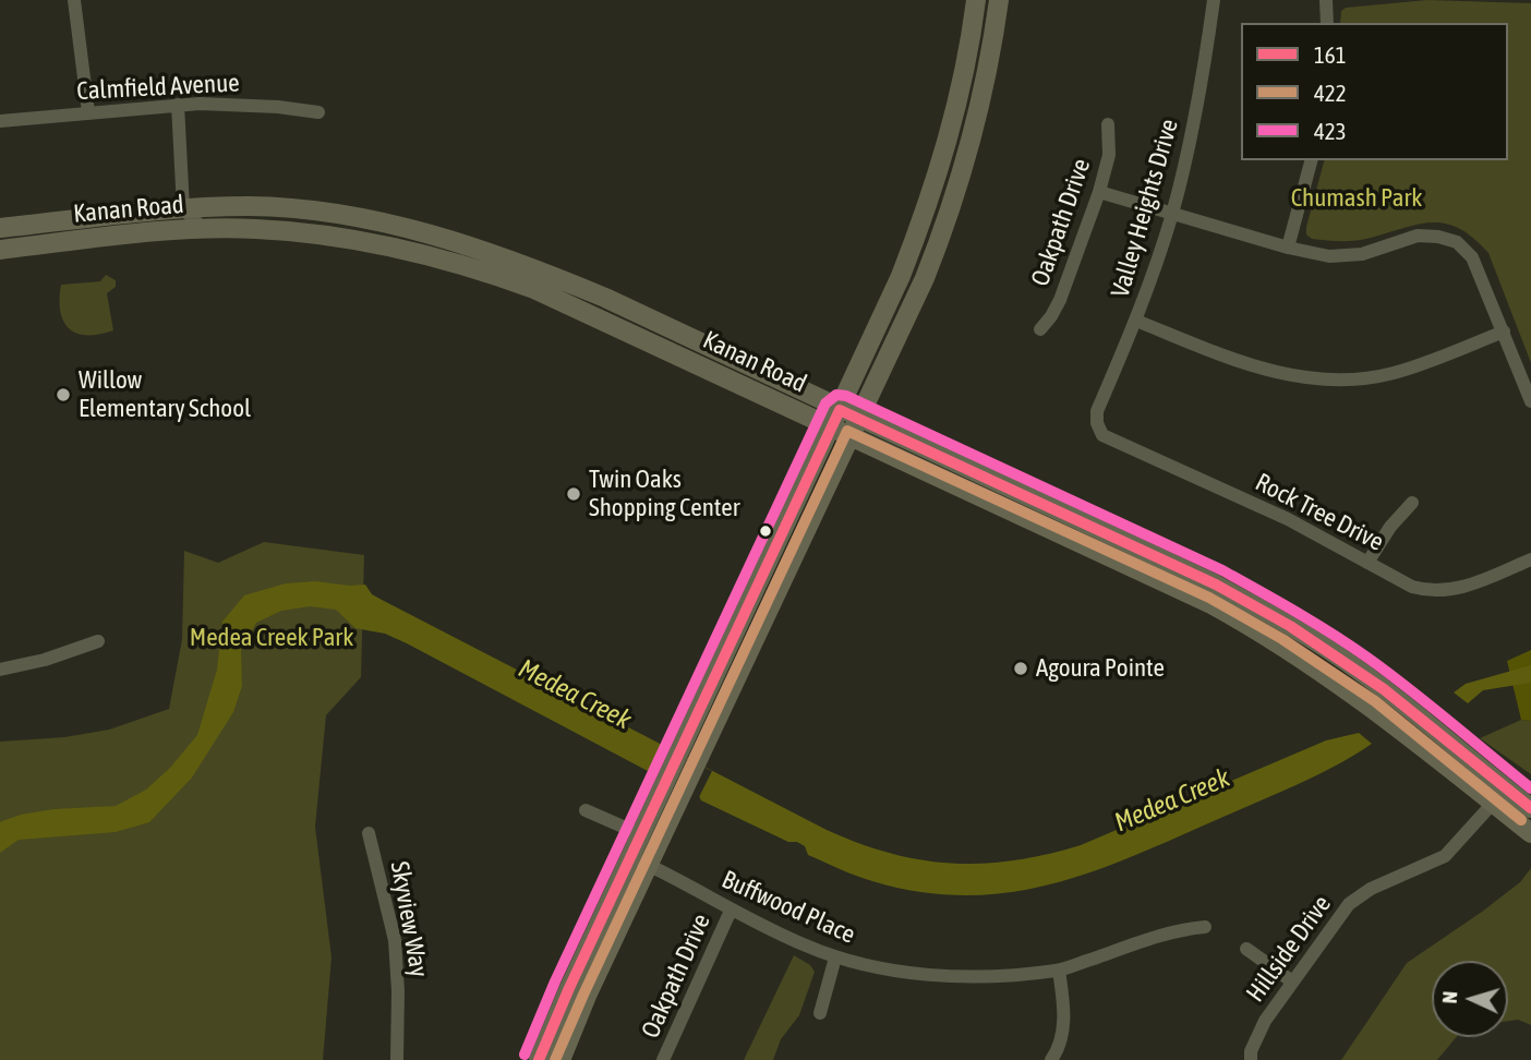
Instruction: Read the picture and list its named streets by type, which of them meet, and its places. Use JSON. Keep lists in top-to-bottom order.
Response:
{
  "streets": {
    "main road": ["Kanan Road"],
    "street": [
      "Calmfield Avenue",
      "Valley Heights Drive",
      "Oakpath Drive",
      "Rock Tree Drive",
      "Buffwood Place",
      "Skyview Way",
      "Hillside Drive"
    ]
  },
  "crossings": [
    ["Valley Heights Drive", "Rock Tree Drive"],
    ["Kanan Road", "Hillside Drive"],
    ["Oakpath Drive", "Buffwood Place"]
  ],
  "water": ["Medea Creek"],
  "parks": ["Chumash Park", "Medea Creek Park"],
  "places": ["Willow Elementary School", "Twin Oaks Shopping Center", "Agoura Pointe"],
  "lines": ["transit line 423", "transit line 161", "transit line 422"],
  "legend": ["161", "422", "423"],
  "north": "left"
}
